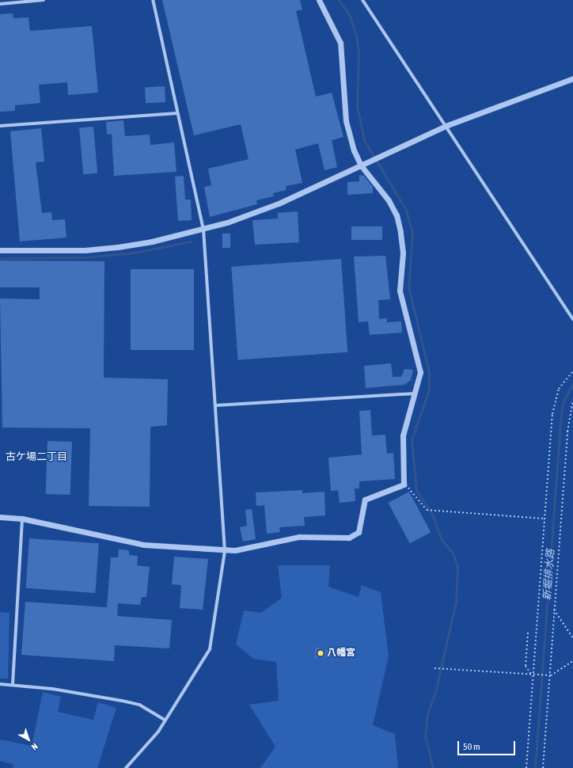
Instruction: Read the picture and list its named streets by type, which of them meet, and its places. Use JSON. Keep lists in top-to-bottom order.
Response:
{
  "districts": ["古ケ場二丁目"],
  "water": ["新堀排水路"],
  "places": ["八幡宮"],
  "scale_bar": "50 m",
  "north": "bottom right"
}
